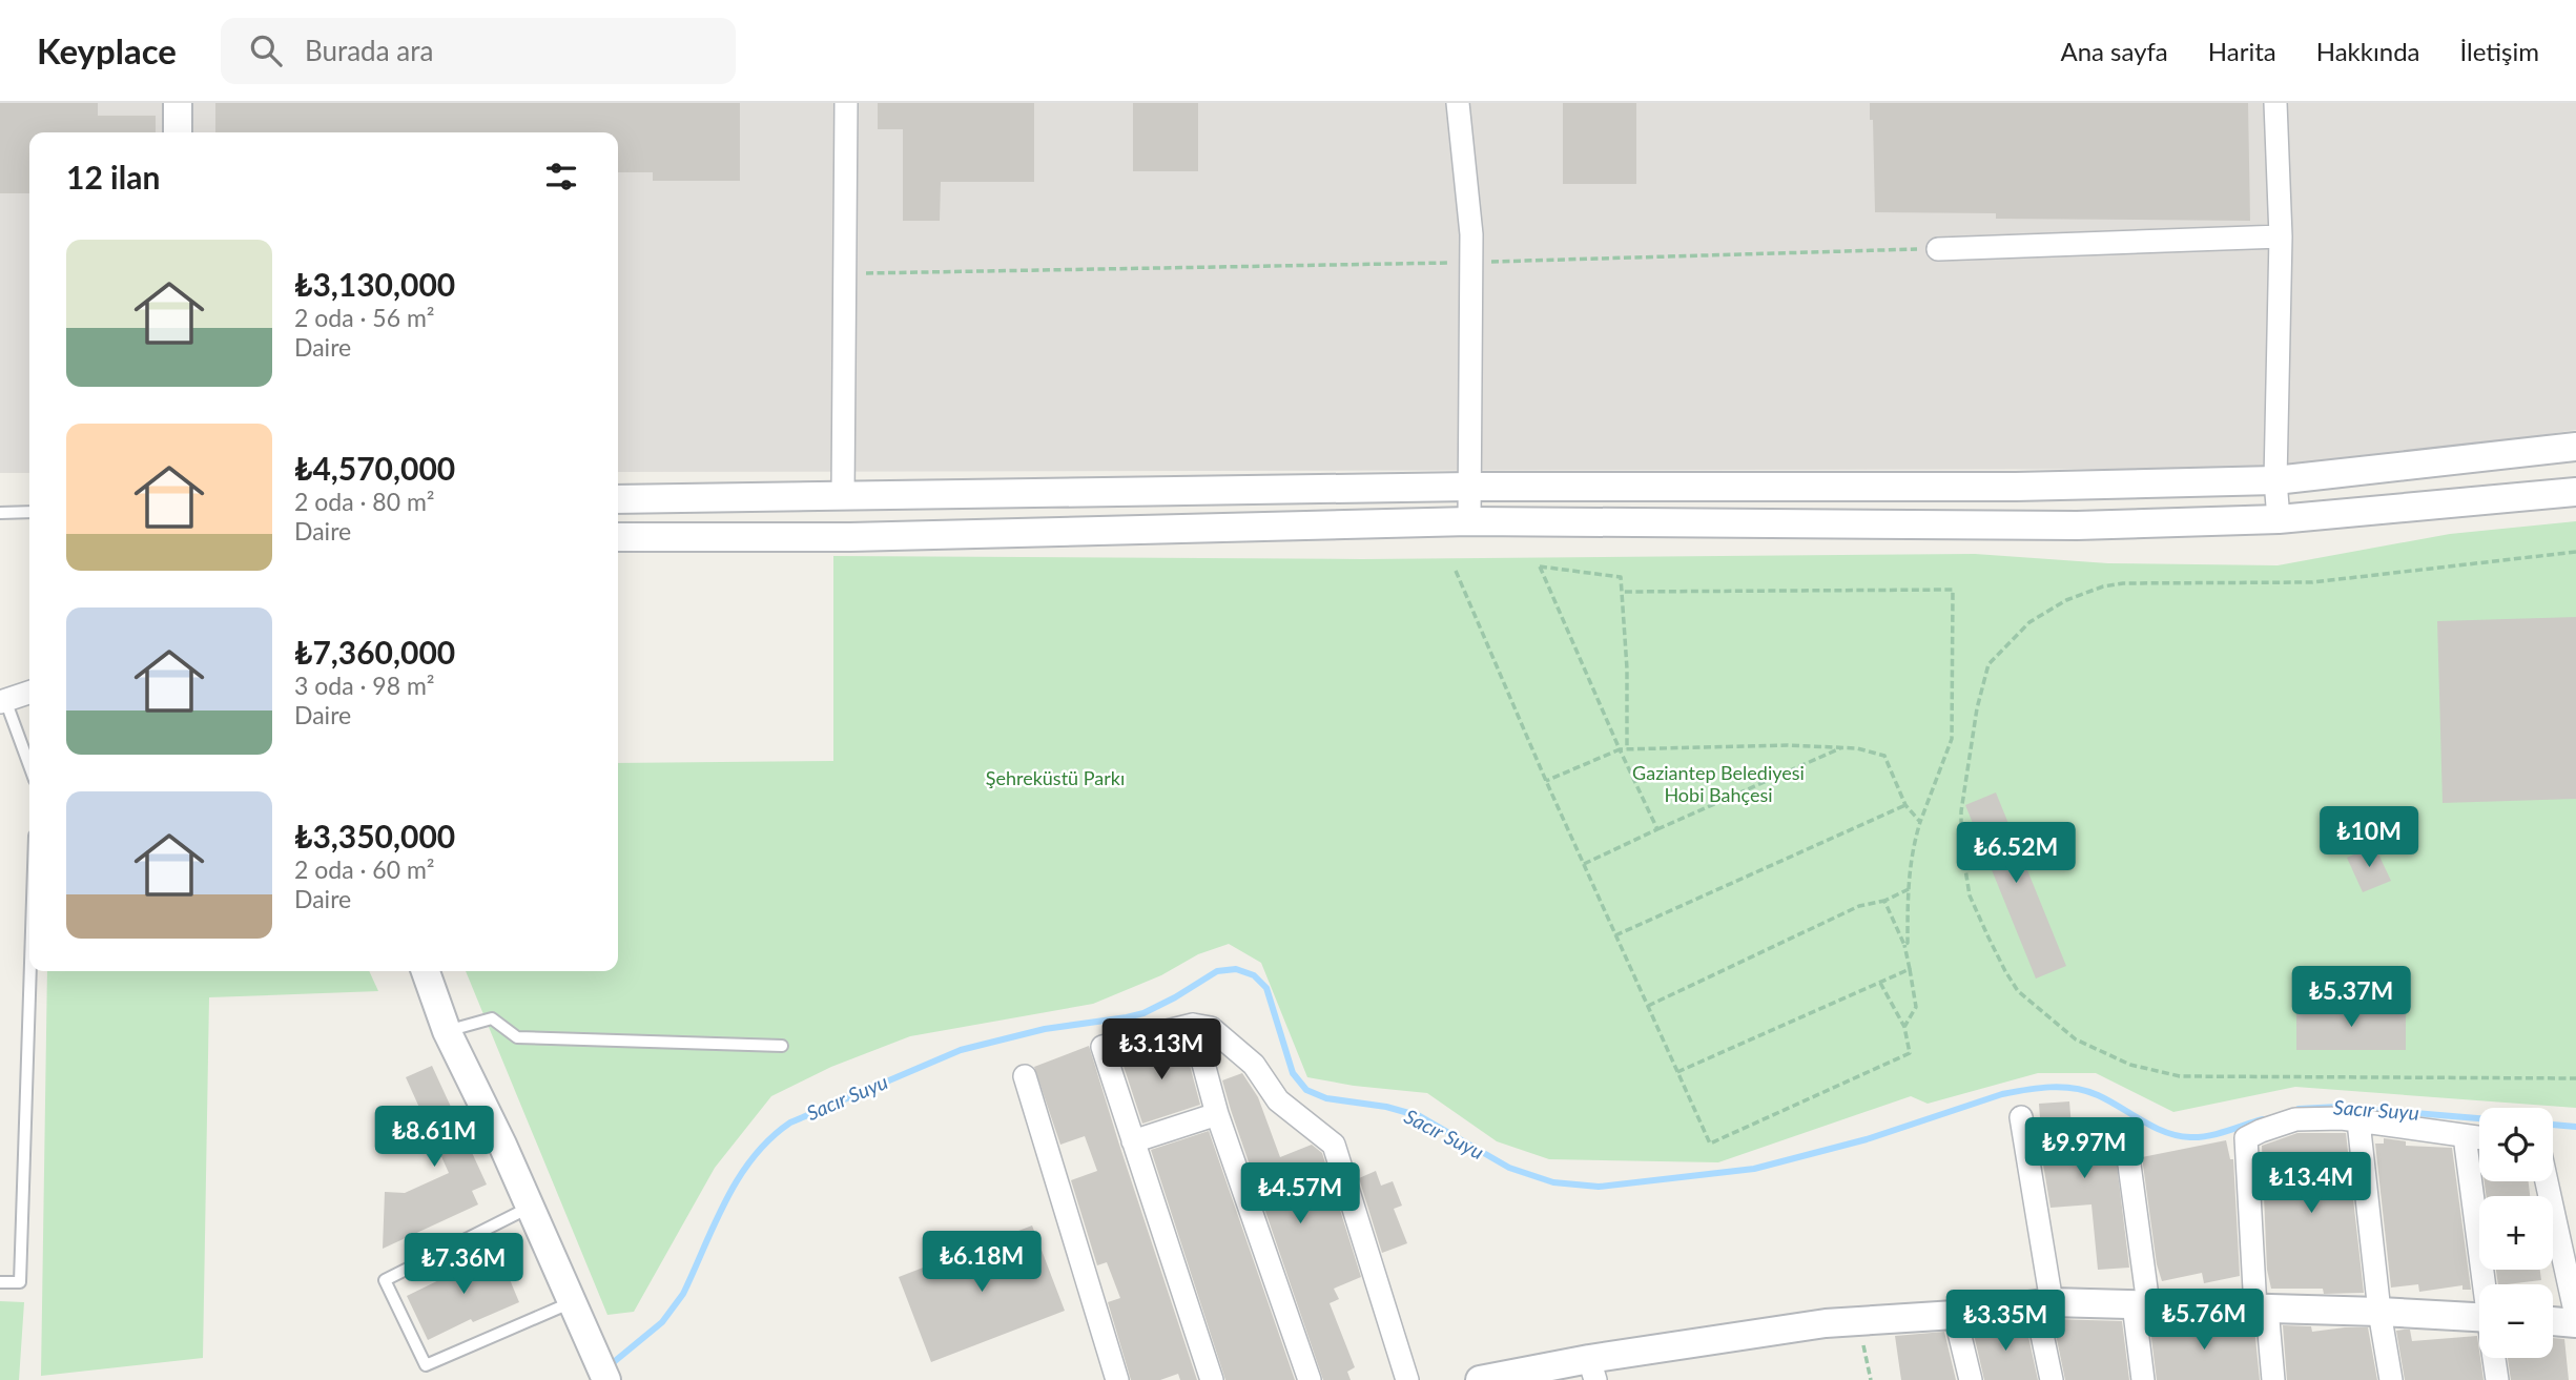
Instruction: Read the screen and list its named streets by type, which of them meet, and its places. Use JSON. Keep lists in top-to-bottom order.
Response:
{
  "water": ["Sacır Suyu"],
  "parks": ["Gaziantep Belediyesi Hobi Bahçesi", "Şehreküstü Parkı"],
  "page": {
    "header": "Keyplace",
    "search": "Burada ara",
    "nav": [
      "Ana sayfa",
      "Harita",
      "Hakkında",
      "İletişim"
    ],
    "heading": "12 ilan",
    "list": [
      {
        "name": "₺3,130,000",
        "note": "2 oda · 56 m² · Daire"
      },
      {
        "name": "₺4,570,000",
        "note": "2 oda · 80 m² · Daire"
      },
      {
        "name": "₺7,360,000",
        "note": "3 oda · 98 m² · Daire"
      },
      {
        "name": "₺3,350,000",
        "note": "2 oda · 60 m² · Daire"
      }
    ],
    "price": [
      "₺10M",
      "₺6.52M",
      "₺5.37M",
      "₺3.13M",
      "₺8.61M",
      "₺9.97M",
      "₺13.4M",
      "₺4.57M",
      "₺6.18M",
      "₺7.36M",
      "₺5.76M",
      "₺3.35M"
    ],
    "map_buttons": ["+", "−"]
  }
}
